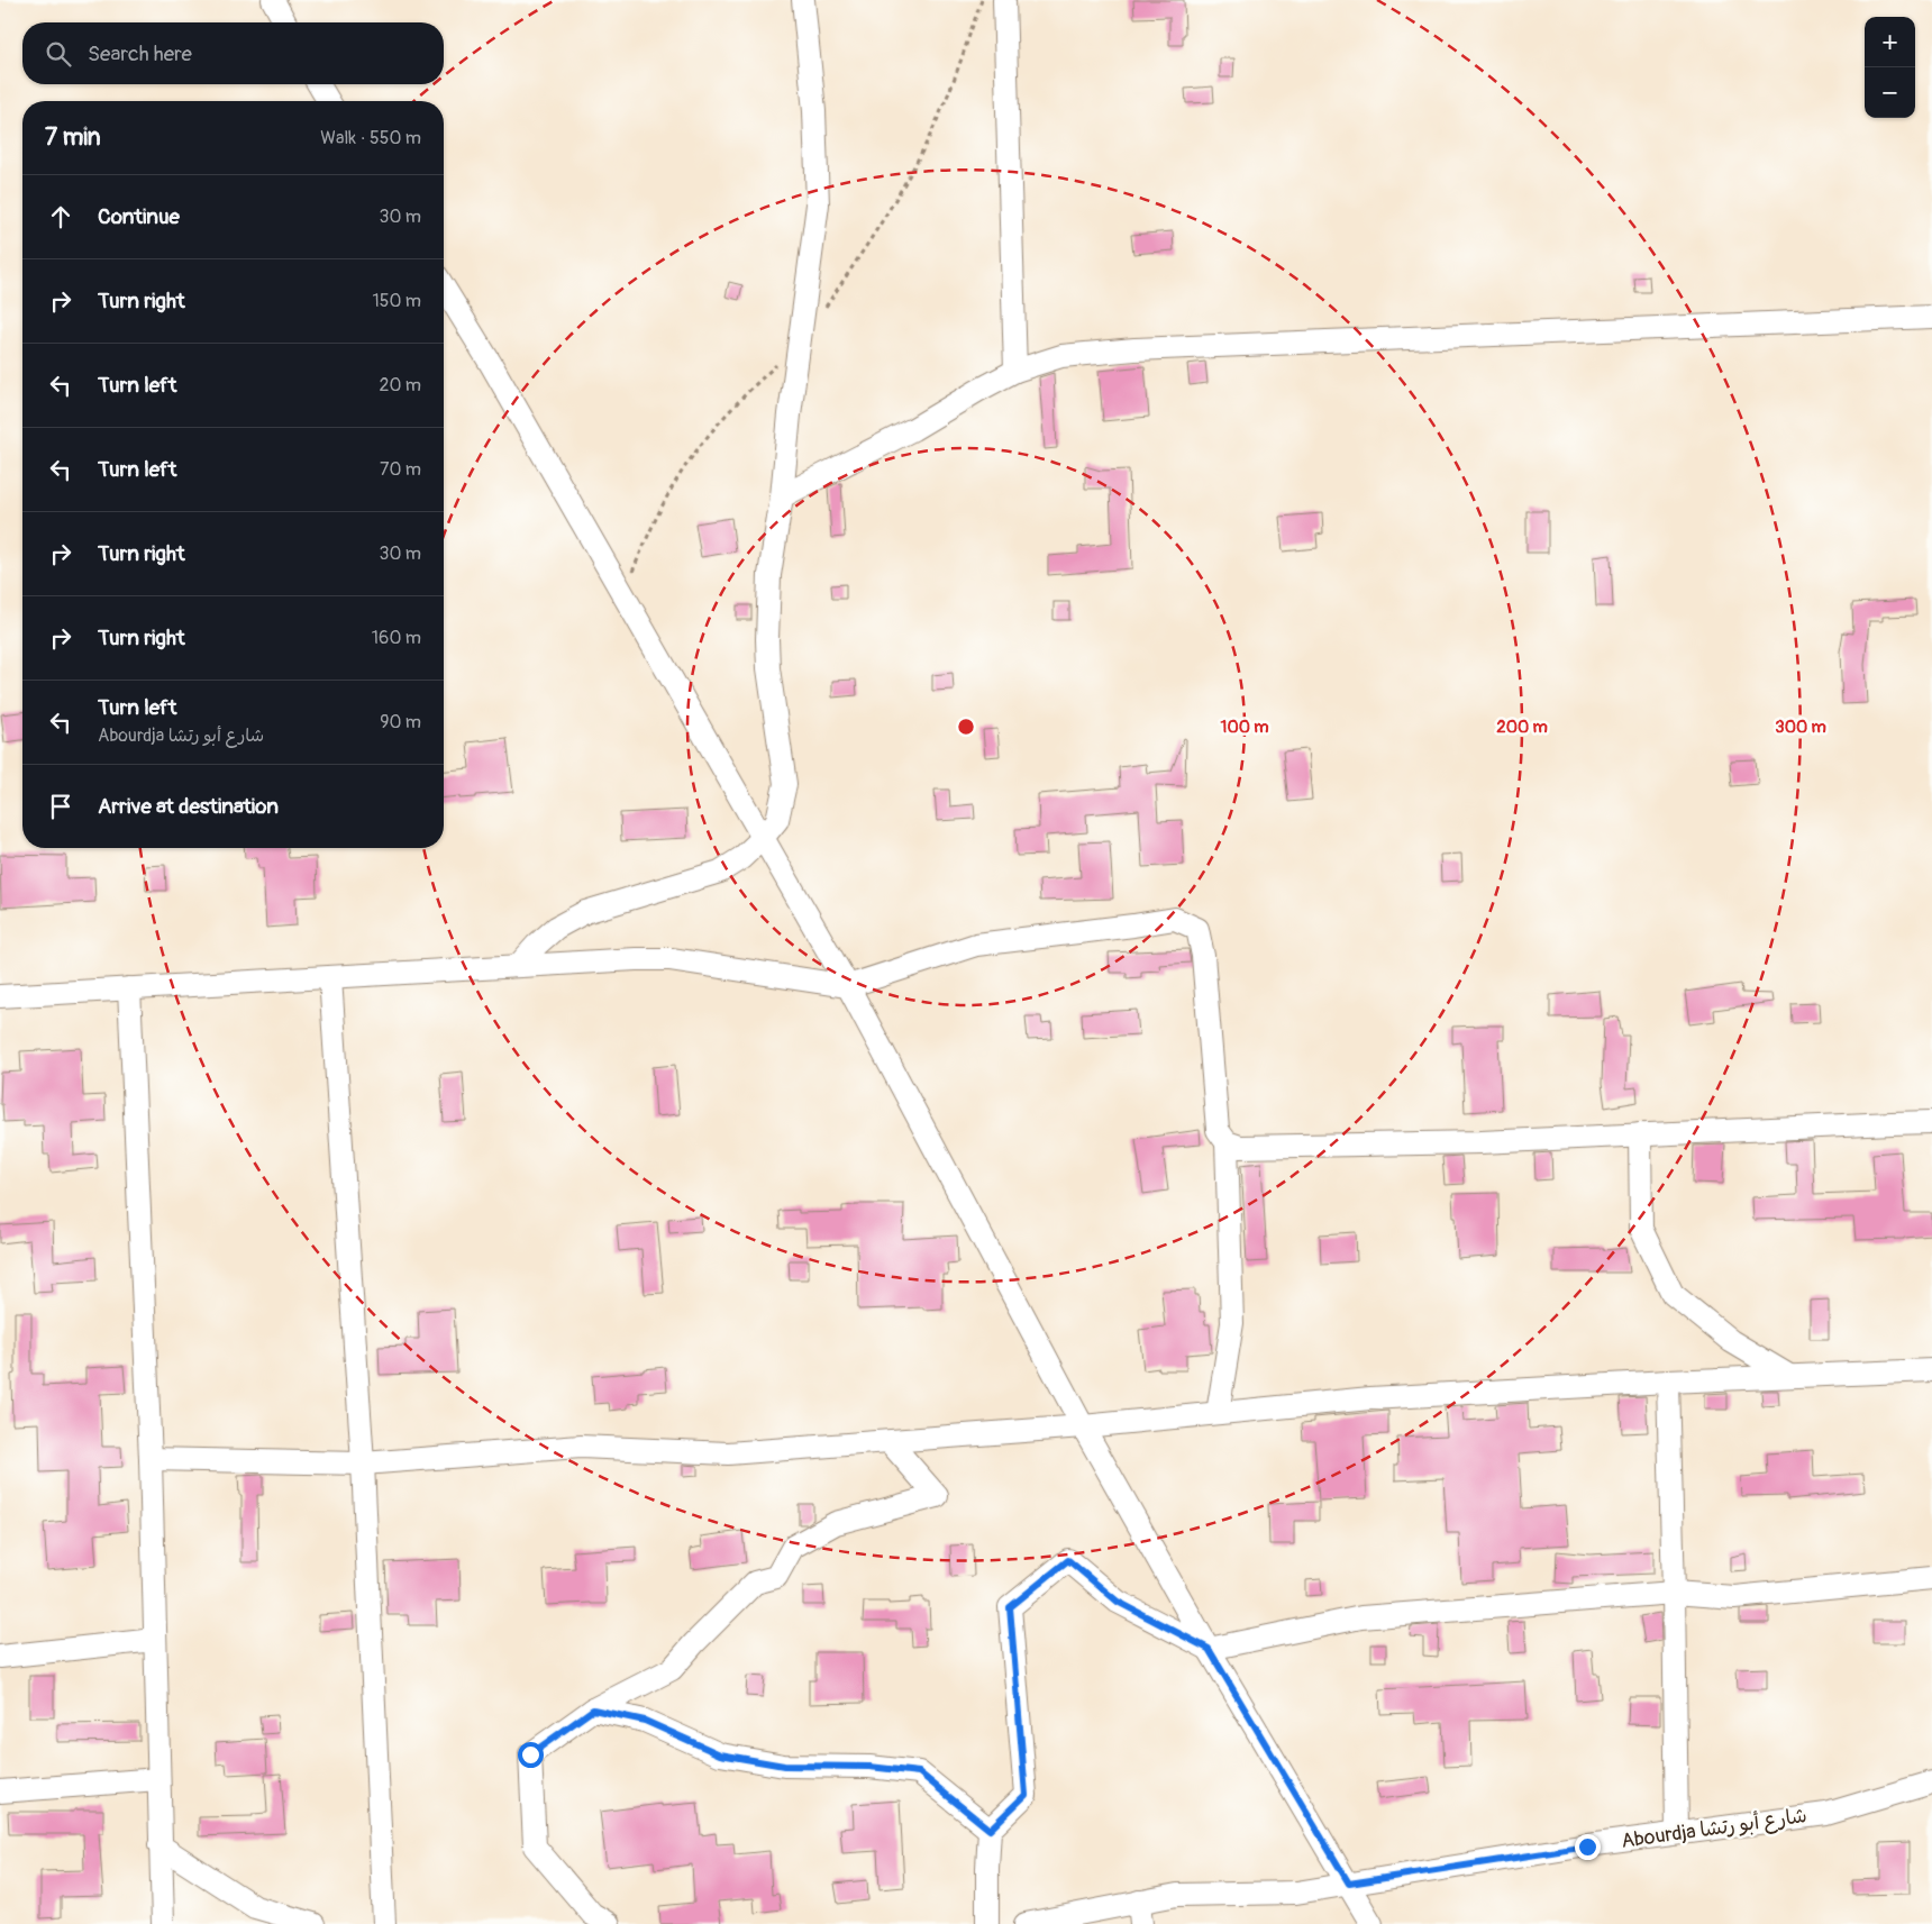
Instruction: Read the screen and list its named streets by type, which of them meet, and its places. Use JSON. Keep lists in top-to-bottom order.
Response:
{
  "streets": {
    "street": ["Abourdja شارع أبو رتشا"]
  },
  "page": {
    "map_buttons": ["+", "−"],
    "search": "Search here",
    "heading": ["7 min", "Walk · 550 m"],
    "list": [
      ["Continue", "30 m"],
      ["Turn right", "150 m"],
      ["Turn left", "20 m"],
      ["Turn left", "70 m"],
      ["Turn right", "30 m"],
      ["Turn right", "160 m"],
      ["Turn left", "Abourdja شارع أبو رتشا", "90 m"],
      "Arrive at destination"
    ]
  },
  "rings": ["100 m", "200 m", "300 m"]
}
